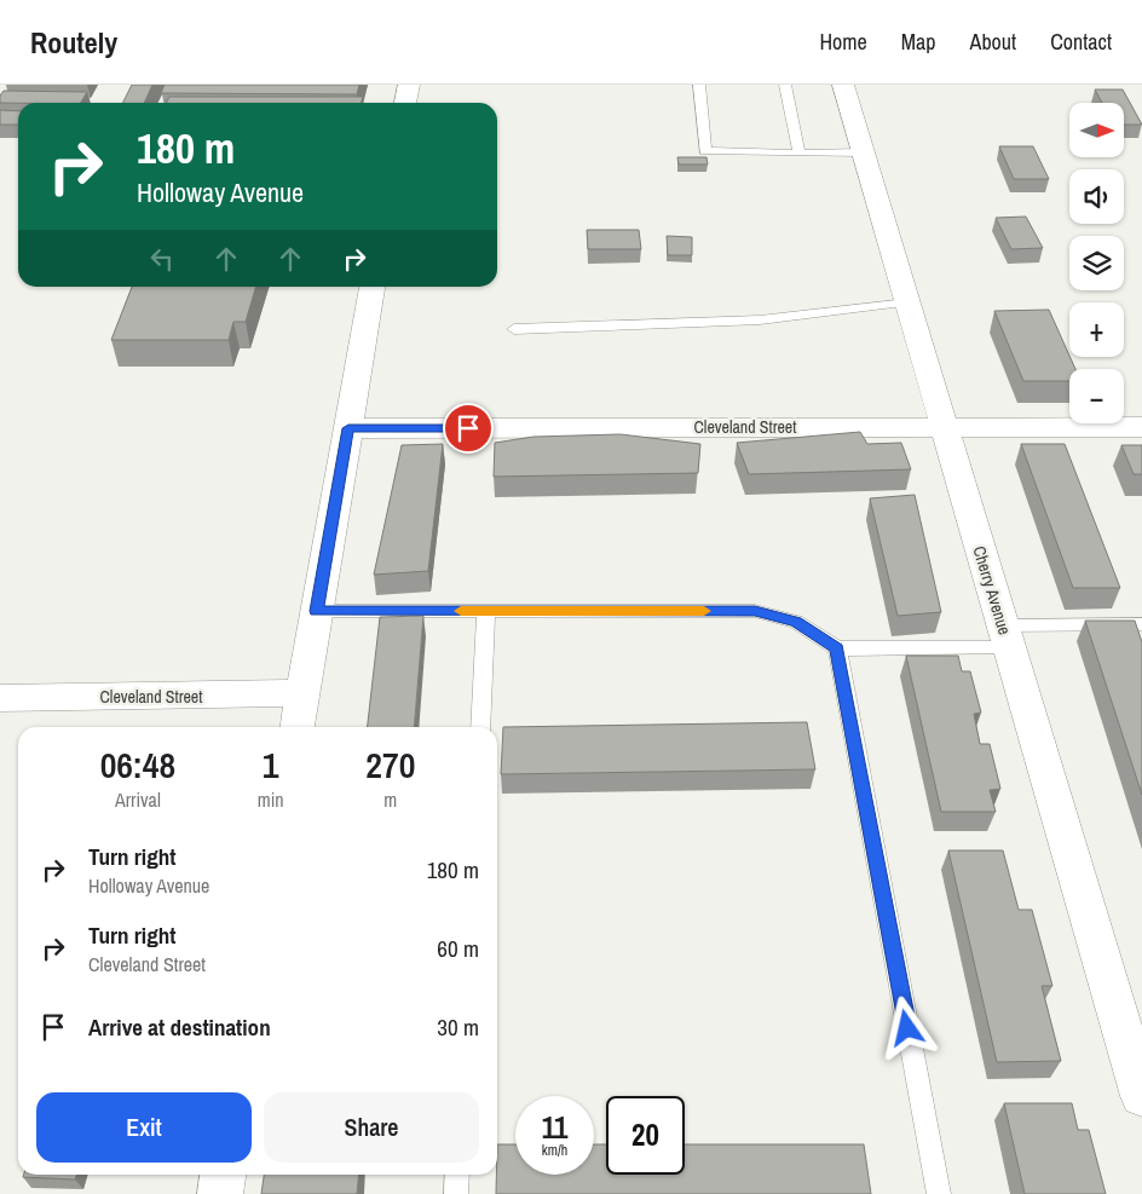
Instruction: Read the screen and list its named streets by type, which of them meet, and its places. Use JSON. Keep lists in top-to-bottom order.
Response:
{
  "streets": {
    "street": ["Cleveland Street", "Cherry Avenue"]
  },
  "crossings": [
    ["Cleveland Street", "Cherry Avenue"]
  ],
  "north": "right",
  "page": {
    "header": "Routely",
    "nav": [
      "Home",
      "Map",
      "About",
      "Contact"
    ],
    "map_buttons": ["+", "−"],
    "turn": ["180 m", "Holloway Avenue"],
    "eta": [
      "06:48",
      "Arrival",
      "1",
      "min",
      "270",
      "m"
    ],
    "list": [
      {
        "name": "Turn right",
        "note": "Holloway Avenue",
        "value": "180 m"
      },
      {
        "name": "Turn right",
        "note": "Cleveland Street",
        "value": "60 m"
      },
      {
        "name": "Arrive at destination",
        "value": "30 m"
      }
    ],
    "buttons": ["Exit", "Share"],
    "speed": "11 km/h",
    "limit": "20"
  }
}
